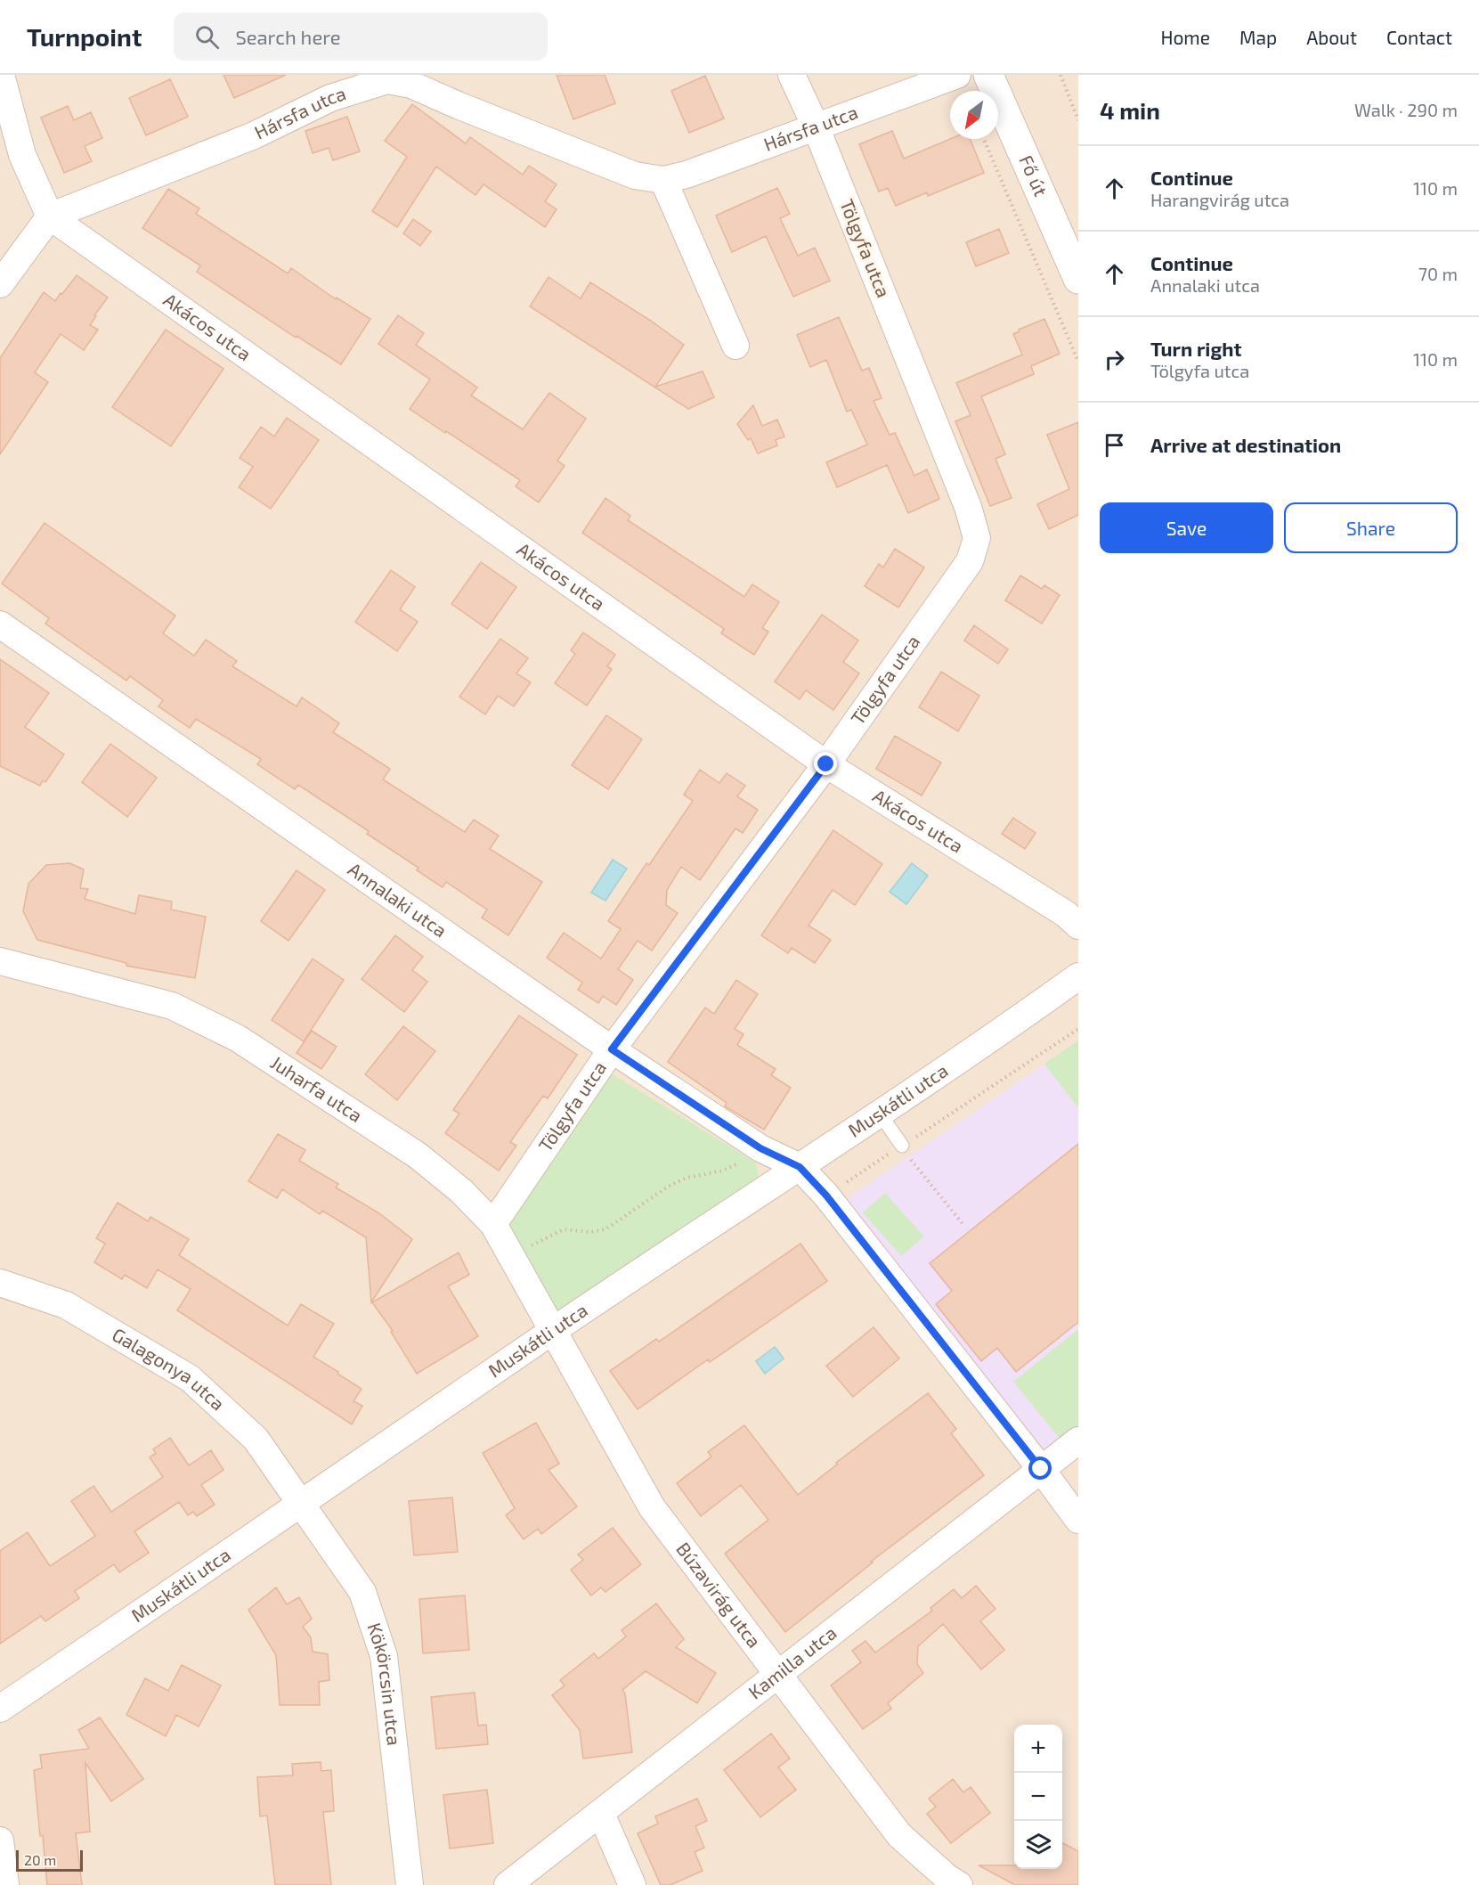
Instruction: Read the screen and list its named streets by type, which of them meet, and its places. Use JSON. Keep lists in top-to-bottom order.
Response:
{
  "streets": {
    "main road": ["Fő út"],
    "street": [
      "Hársfa utca",
      "Tölgyfa utca",
      "Akácos utca",
      "Annalaki utca",
      "Juharfa utca",
      "Muskátli utca",
      "Galagonya utca",
      "Búzavirág utca",
      "Kamilla utca",
      "Kökörcsin utca"
    ]
  },
  "crossings": [
    ["Hársfa utca", "Tölgyfa utca"],
    ["Hársfa utca", "Akácos utca"],
    ["Tölgyfa utca", "Akácos utca"],
    ["Tölgyfa utca", "Annalaki utca"],
    ["Tölgyfa utca", "Juharfa utca"],
    ["Annalaki utca", "Muskátli utca"],
    ["Juharfa utca", "Muskátli utca"],
    ["Juharfa utca", "Búzavirág utca"],
    ["Muskátli utca", "Galagonya utca"],
    ["Muskátli utca", "Búzavirág utca"],
    ["Muskátli utca", "Kökörcsin utca"],
    ["Galagonya utca", "Kökörcsin utca"],
    ["Búzavirág utca", "Kamilla utca"]
  ],
  "scale_bar": "20 m",
  "north": "bottom left",
  "page": {
    "header": "Turnpoint",
    "search": "Search here",
    "nav": [
      "Home",
      "Map",
      "About",
      "Contact"
    ],
    "heading": ["4 min", "Walk · 290 m"],
    "list": [
      ["Continue", "Harangvirág utca", "110 m"],
      ["Continue", "Annalaki utca", "70 m"],
      ["Turn right", "Tölgyfa utca", "110 m"],
      "Arrive at destination"
    ],
    "buttons": ["Save", "Share"],
    "map_buttons": ["+", "−"],
    "scale": "20 m"
  }
}
